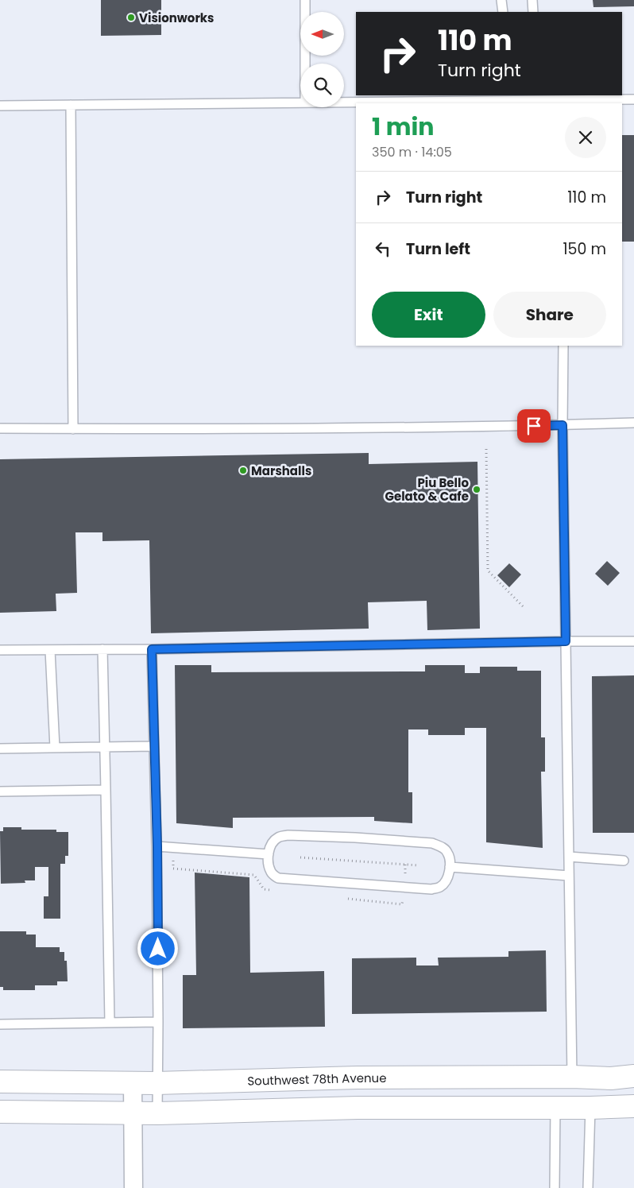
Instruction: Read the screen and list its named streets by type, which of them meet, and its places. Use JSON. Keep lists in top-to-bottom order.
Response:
{
  "streets": {
    "street": ["Southwest 78th Avenue"]
  },
  "places": ["Visionworks", "Marshalls", "Piu Bello Gelato & Cafe"],
  "north": "left",
  "page": {
    "turn": ["110 m", "Turn right"],
    "heading": ["1 min", "350 m · 14:05"],
    "list": [
      {
        "name": "Turn right",
        "value": "110 m"
      },
      {
        "name": "Turn left",
        "value": "150 m"
      }
    ],
    "buttons": ["Exit", "Share"]
  }
}
